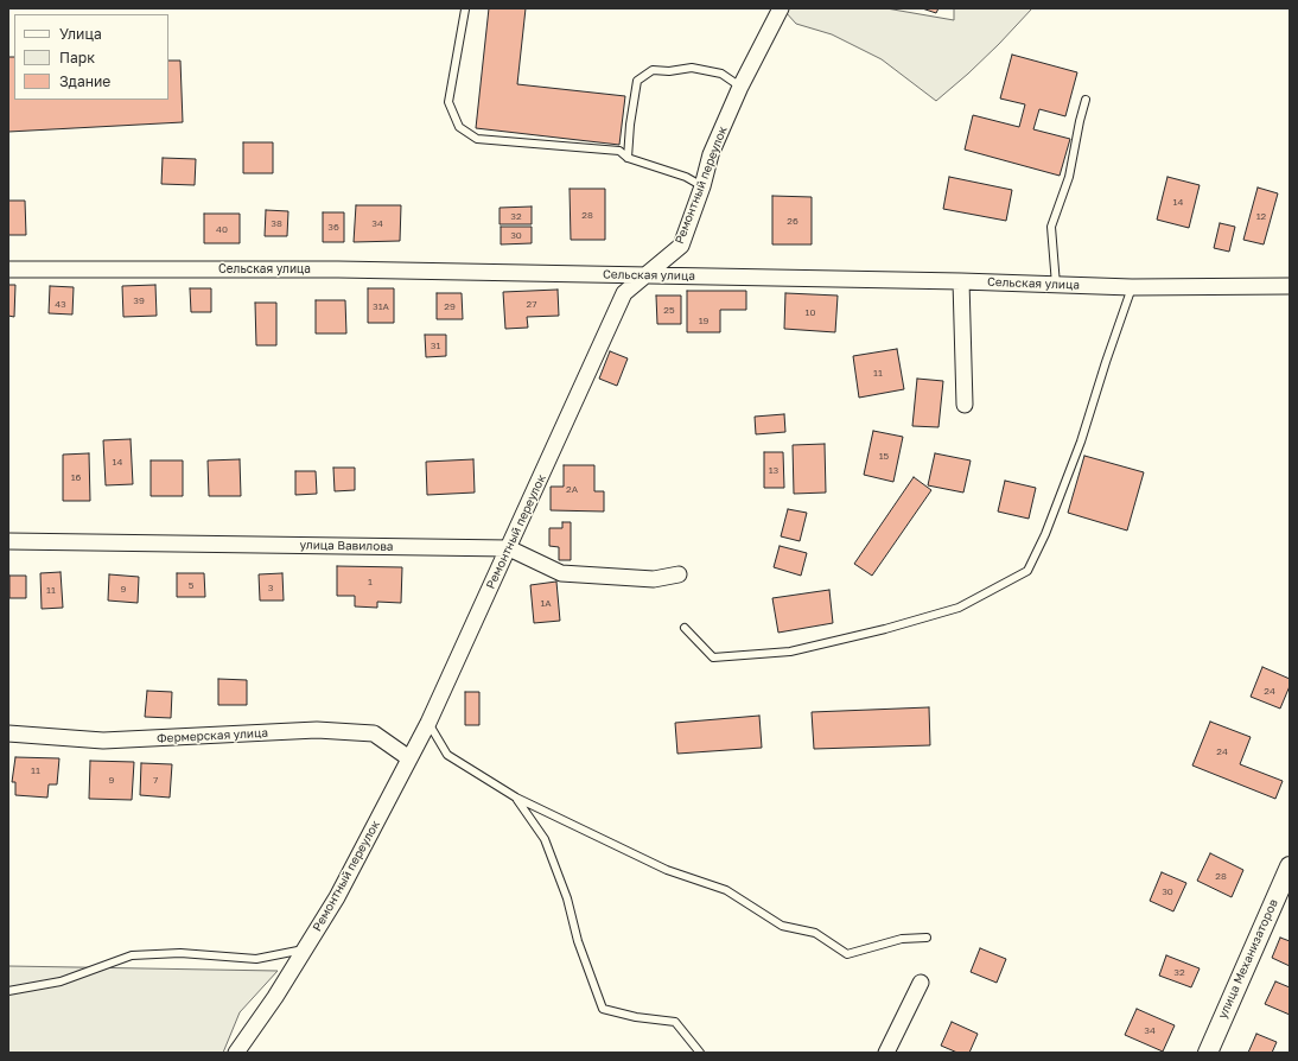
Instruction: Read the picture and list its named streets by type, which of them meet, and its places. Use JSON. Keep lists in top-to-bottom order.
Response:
{
  "streets": {
    "street": [
      "Ремонтный переулок",
      "Сельская улица",
      "улица Вавилова",
      "Фермерская улица",
      "улица Механизаторов"
    ]
  },
  "crossings": [
    ["Ремонтный переулок", "Сельская улица"],
    ["Ремонтный переулок", "улица Вавилова"],
    ["Ремонтный переулок", "Фермерская улица"]
  ],
  "house_numbers": [
    "14",
    "28",
    "32",
    "12",
    "26",
    "38",
    "34",
    "36",
    "40",
    "30",
    "39",
    "43",
    "27",
    "31А",
    "29",
    "25",
    "10",
    "19",
    "31",
    "11",
    "15",
    "14",
    "13",
    "16",
    "2А",
    "1",
    "5",
    "3",
    "9",
    "11",
    "1А",
    "24",
    "24",
    "11",
    "9",
    "7",
    "28",
    "30",
    "32",
    "34"
  ],
  "legend": ["Улица", "Парк", "Здание"]
}
